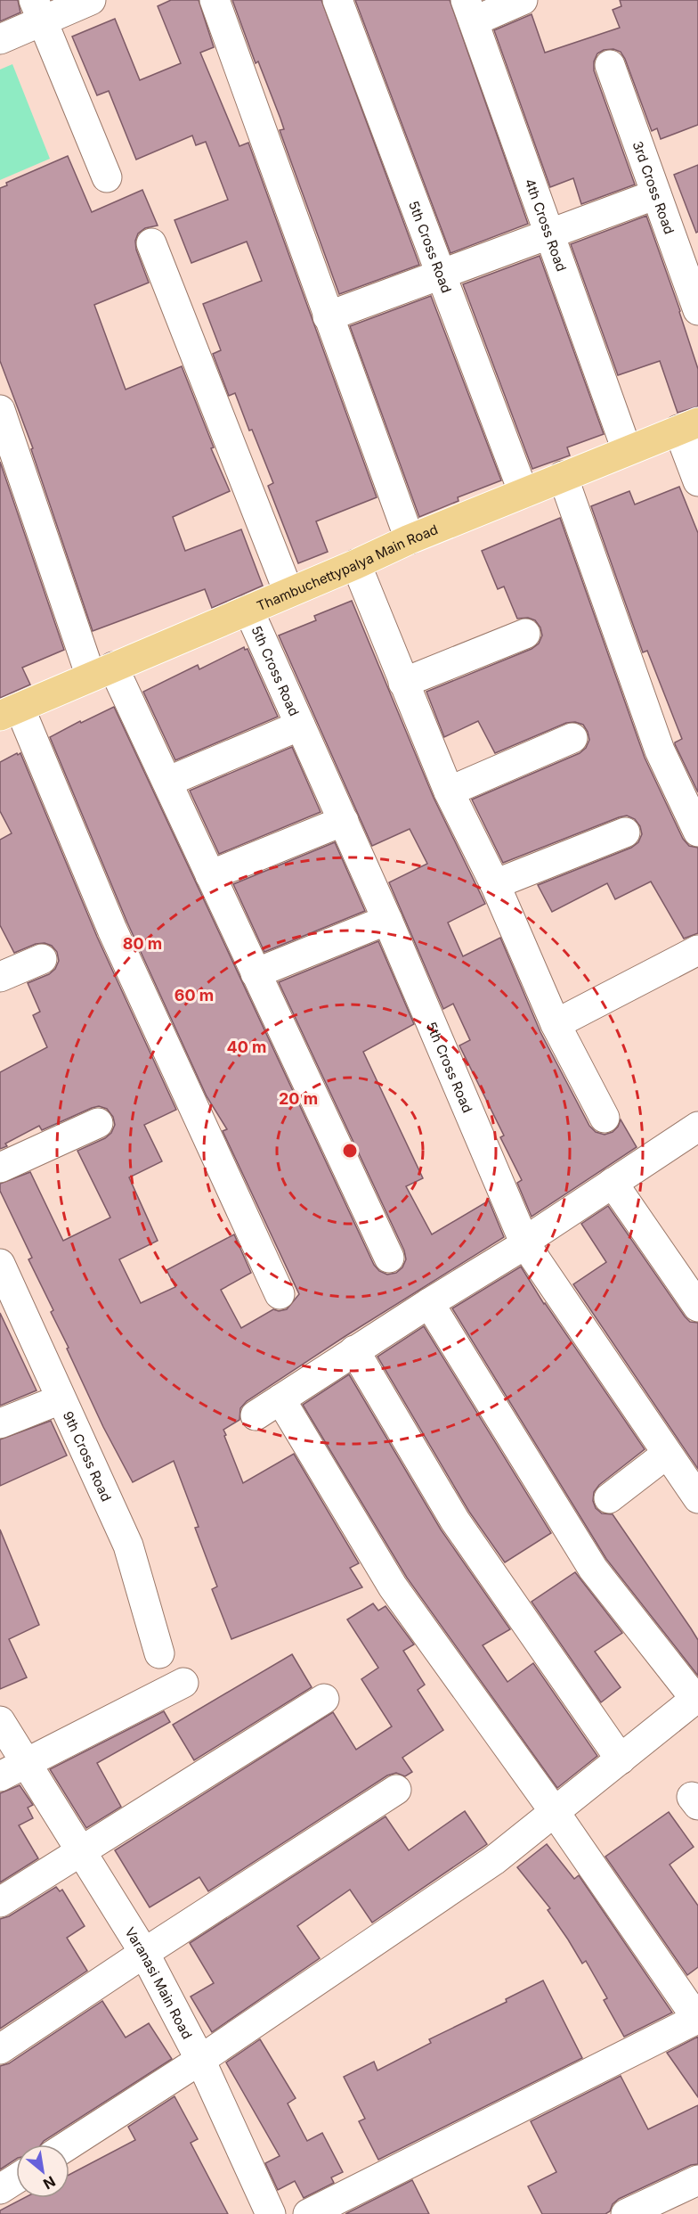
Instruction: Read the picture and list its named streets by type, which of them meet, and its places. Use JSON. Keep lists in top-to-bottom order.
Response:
{
  "streets": {
    "main road": ["Thambuchettypalya Main Road"],
    "street": [
      "3rd Cross Road",
      "4th Cross Road",
      "5th Cross Road",
      "9th Cross Road",
      "Varanasi Main Road"
    ]
  },
  "crossings": [
    ["4th Cross Road", "Thambuchettypalya Main Road"],
    ["5th Cross Road", "Thambuchettypalya Main Road"]
  ],
  "north": "bottom right",
  "rings": [
    "80 m",
    "60 m",
    "40 m",
    "20 m"
  ]
}
